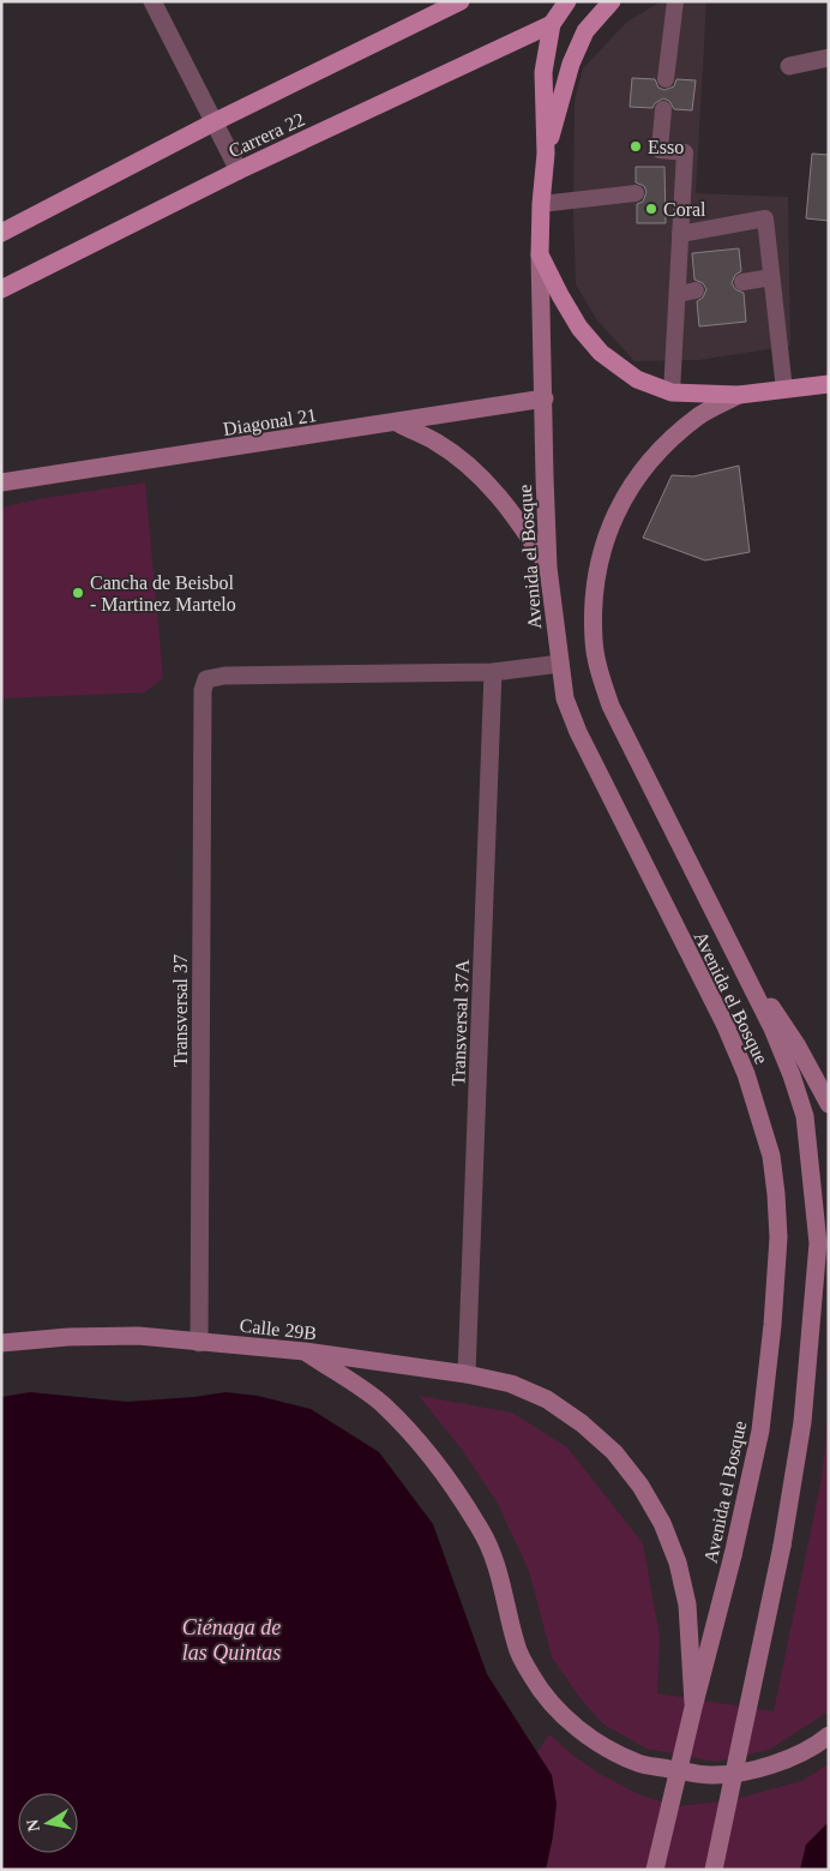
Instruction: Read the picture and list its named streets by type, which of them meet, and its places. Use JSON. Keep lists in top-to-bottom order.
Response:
{
  "streets": {
    "main road": [
      "Carrera 22",
      "Diagonal 21",
      "Avenida el Bosque",
      "Calle 29B"
    ],
    "street": ["Transversal 37", "Transversal 37A"]
  },
  "crossings": [
    ["Carrera 22", "Avenida el Bosque"],
    ["Diagonal 21", "Avenida el Bosque"],
    ["Avenida el Bosque", "Calle 29B"],
    ["Transversal 37", "Transversal 37A"],
    ["Transversal 37", "Calle 29B"],
    ["Transversal 37A", "Calle 29B"]
  ],
  "water": ["Ciénaga de las Quintas"],
  "places": ["Esso", "Coral", "Cancha de Beisbol - Martinez Martelo"],
  "north": "left"
}
